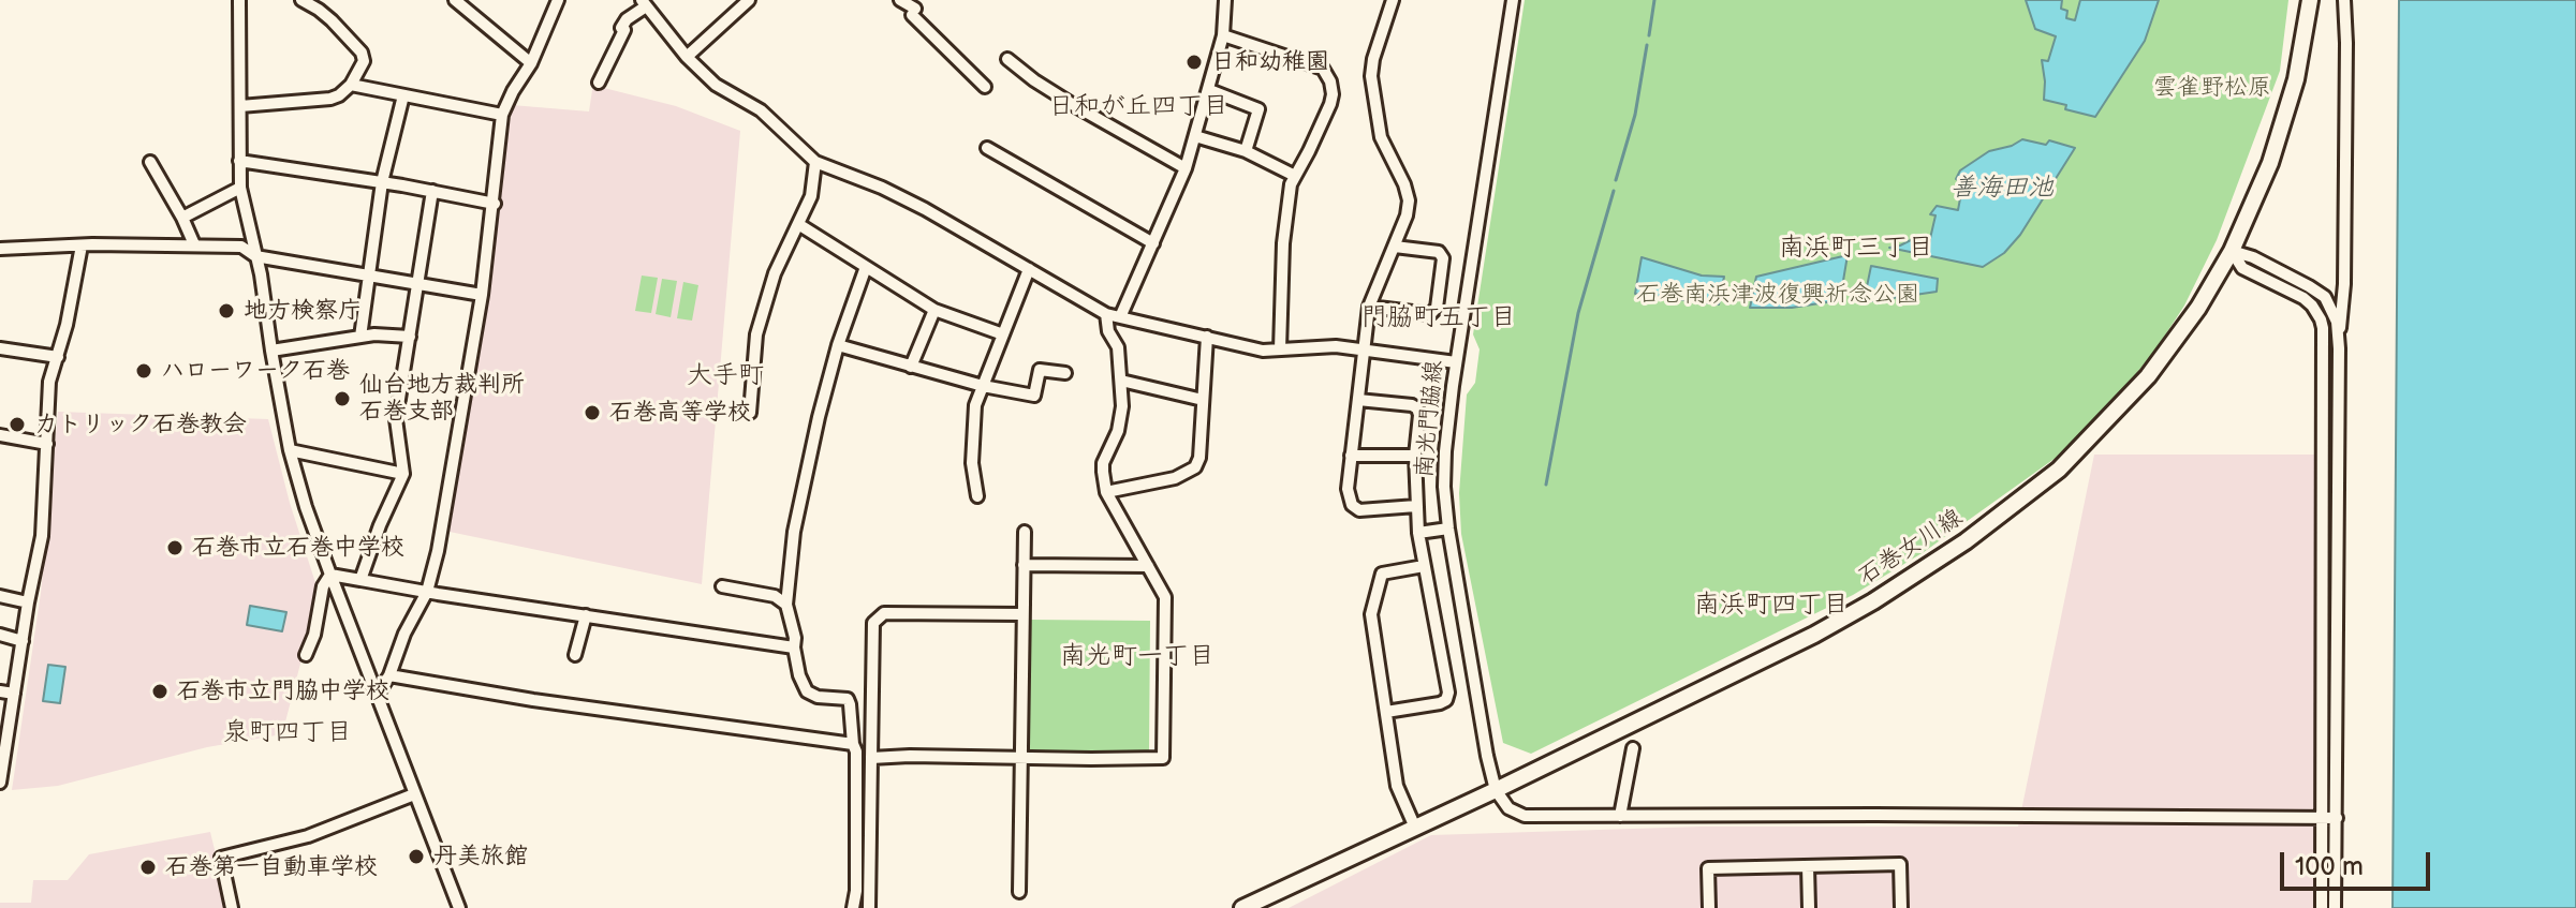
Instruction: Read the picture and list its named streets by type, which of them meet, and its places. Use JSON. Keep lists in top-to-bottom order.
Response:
{
  "streets": {
    "main road": ["石巻女川線"],
    "street": ["南光門脇線"]
  },
  "crossings": [
    ["南光門脇線", "石巻女川線"]
  ],
  "districts": [
    "日和が丘四丁目",
    "南浜町三丁目",
    "門脇町五丁目",
    "大手町",
    "南浜町四丁目",
    "南光町一丁目",
    "泉町四丁目"
  ],
  "water": ["善海田池"],
  "parks": ["雲雀野松原", "石巻南浜津波復興祈念公園"],
  "places": [
    "日和幼稚園",
    "地方検察庁",
    "ハローワーク石巻",
    "仙台地方裁判所 石巻支部",
    "石巻高等学校",
    "カトリック石巻教会",
    "石巻市立石巻中学校",
    "石巻市立門脇中学校",
    "丹美旅館",
    "石巻第一自動車学校"
  ],
  "scale_bar": "100 m"
}
